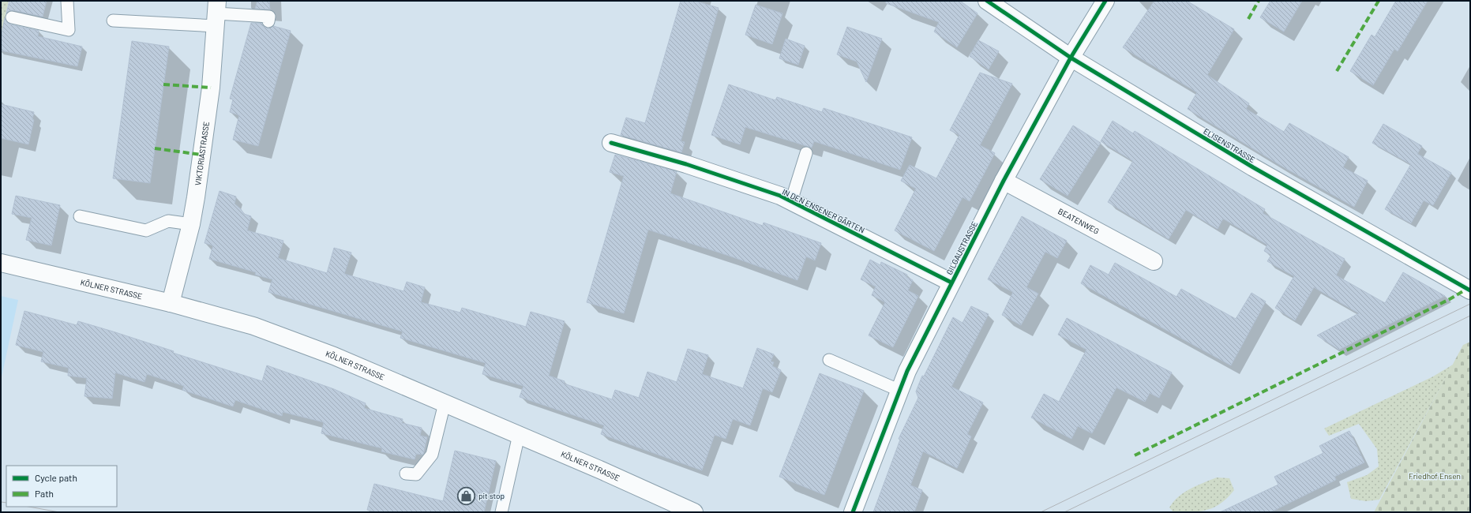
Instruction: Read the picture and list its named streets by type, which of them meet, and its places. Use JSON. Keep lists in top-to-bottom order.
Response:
{
  "streets": {
    "street": [
      "ELISENSTRASSE",
      "VIKTORIASTRASSE",
      "IN DEN ENSENER GÄRTEN",
      "BEATENWEG",
      "GILGAUSTRASSE",
      "KÖLNER STRASSE"
    ]
  },
  "crossings": [
    ["ELISENSTRASSE", "GILGAUSTRASSE"],
    ["VIKTORIASTRASSE", "KÖLNER STRASSE"],
    ["IN DEN ENSENER GÄRTEN", "GILGAUSTRASSE"],
    ["BEATENWEG", "GILGAUSTRASSE"]
  ],
  "parks": ["Friedhof Ensen"],
  "places": {
    "shop": ["pit stop"]
  },
  "legend": ["Cycle path", "Path"]
}
